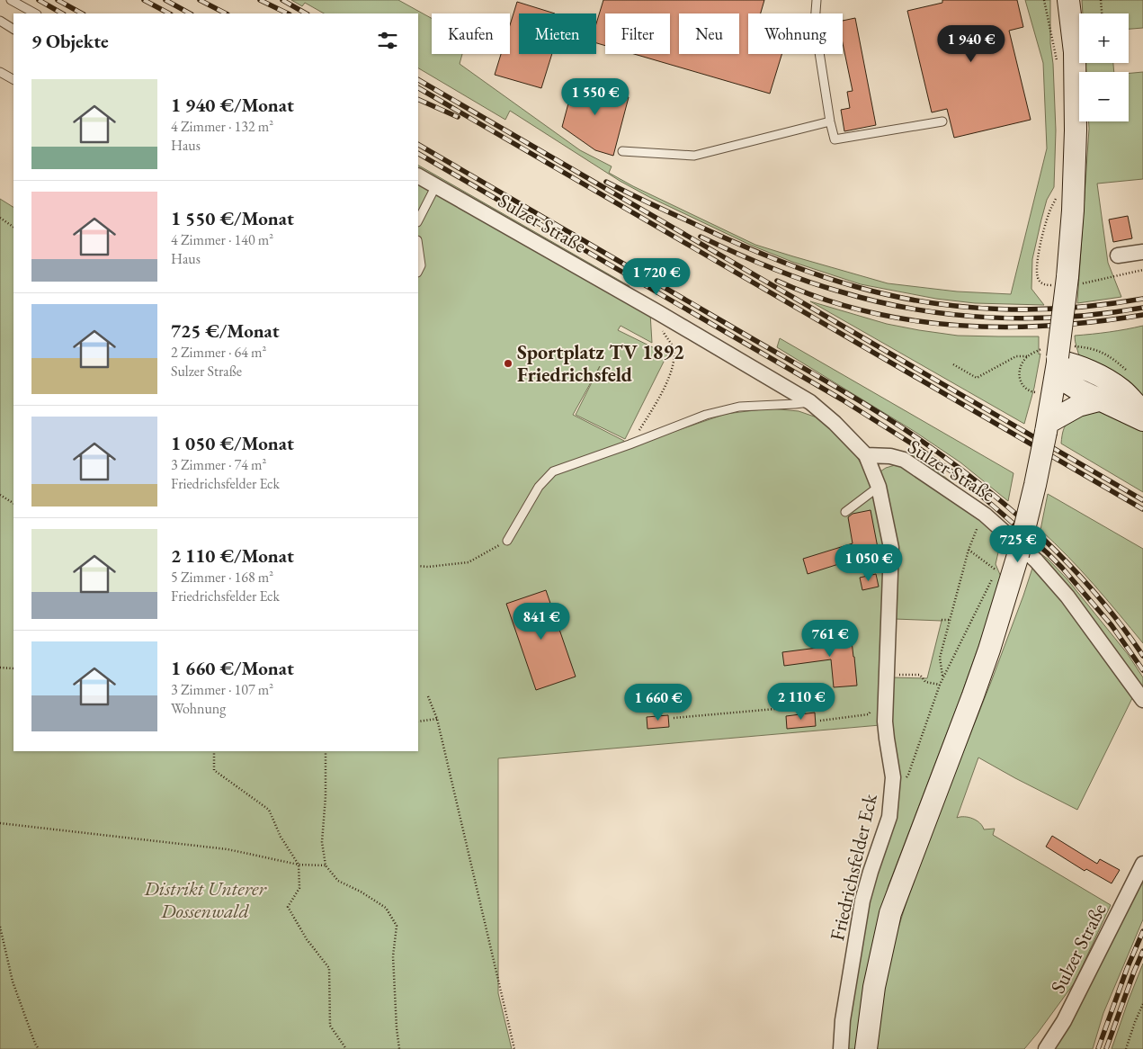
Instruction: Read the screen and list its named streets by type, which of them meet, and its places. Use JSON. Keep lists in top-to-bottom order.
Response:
{
  "streets": {
    "street": ["Sulzer Straße", "Friedrichsfelder Eck"]
  },
  "crossings": [
    ["Sulzer Straße", "Friedrichsfelder Eck"]
  ],
  "parks": ["Distrikt Unterer Dossenwald"],
  "places": ["Sportplatz TV 1892 Friedrichsfeld"],
  "page": {
    "map_buttons": ["+", "−"],
    "chip": [
      "Kaufen",
      "Mieten",
      "Filter",
      "Neu",
      "Wohnung"
    ],
    "heading": "9 Objekte",
    "price": [
      "1 940 €",
      "1 550 €",
      "1 720 €",
      "725 €",
      "1 050 €",
      "841 €",
      "761 €",
      "2 110 €",
      "1 660 €"
    ],
    "list": [
      {
        "name": "1 940 €/Monat",
        "note": "4 Zimmer · 132 m² · Haus"
      },
      {
        "name": "1 550 €/Monat",
        "note": "4 Zimmer · 140 m² · Haus"
      },
      {
        "name": "725 €/Monat",
        "note": "2 Zimmer · 64 m² · Sulzer Straße"
      },
      {
        "name": "1 050 €/Monat",
        "note": "3 Zimmer · 74 m² · Friedrichsfelder Eck"
      },
      {
        "name": "2 110 €/Monat",
        "note": "5 Zimmer · 168 m² · Friedrichsfelder Eck"
      },
      {
        "name": "1 660 €/Monat",
        "note": "3 Zimmer · 107 m² · Wohnung"
      }
    ]
  }
}
